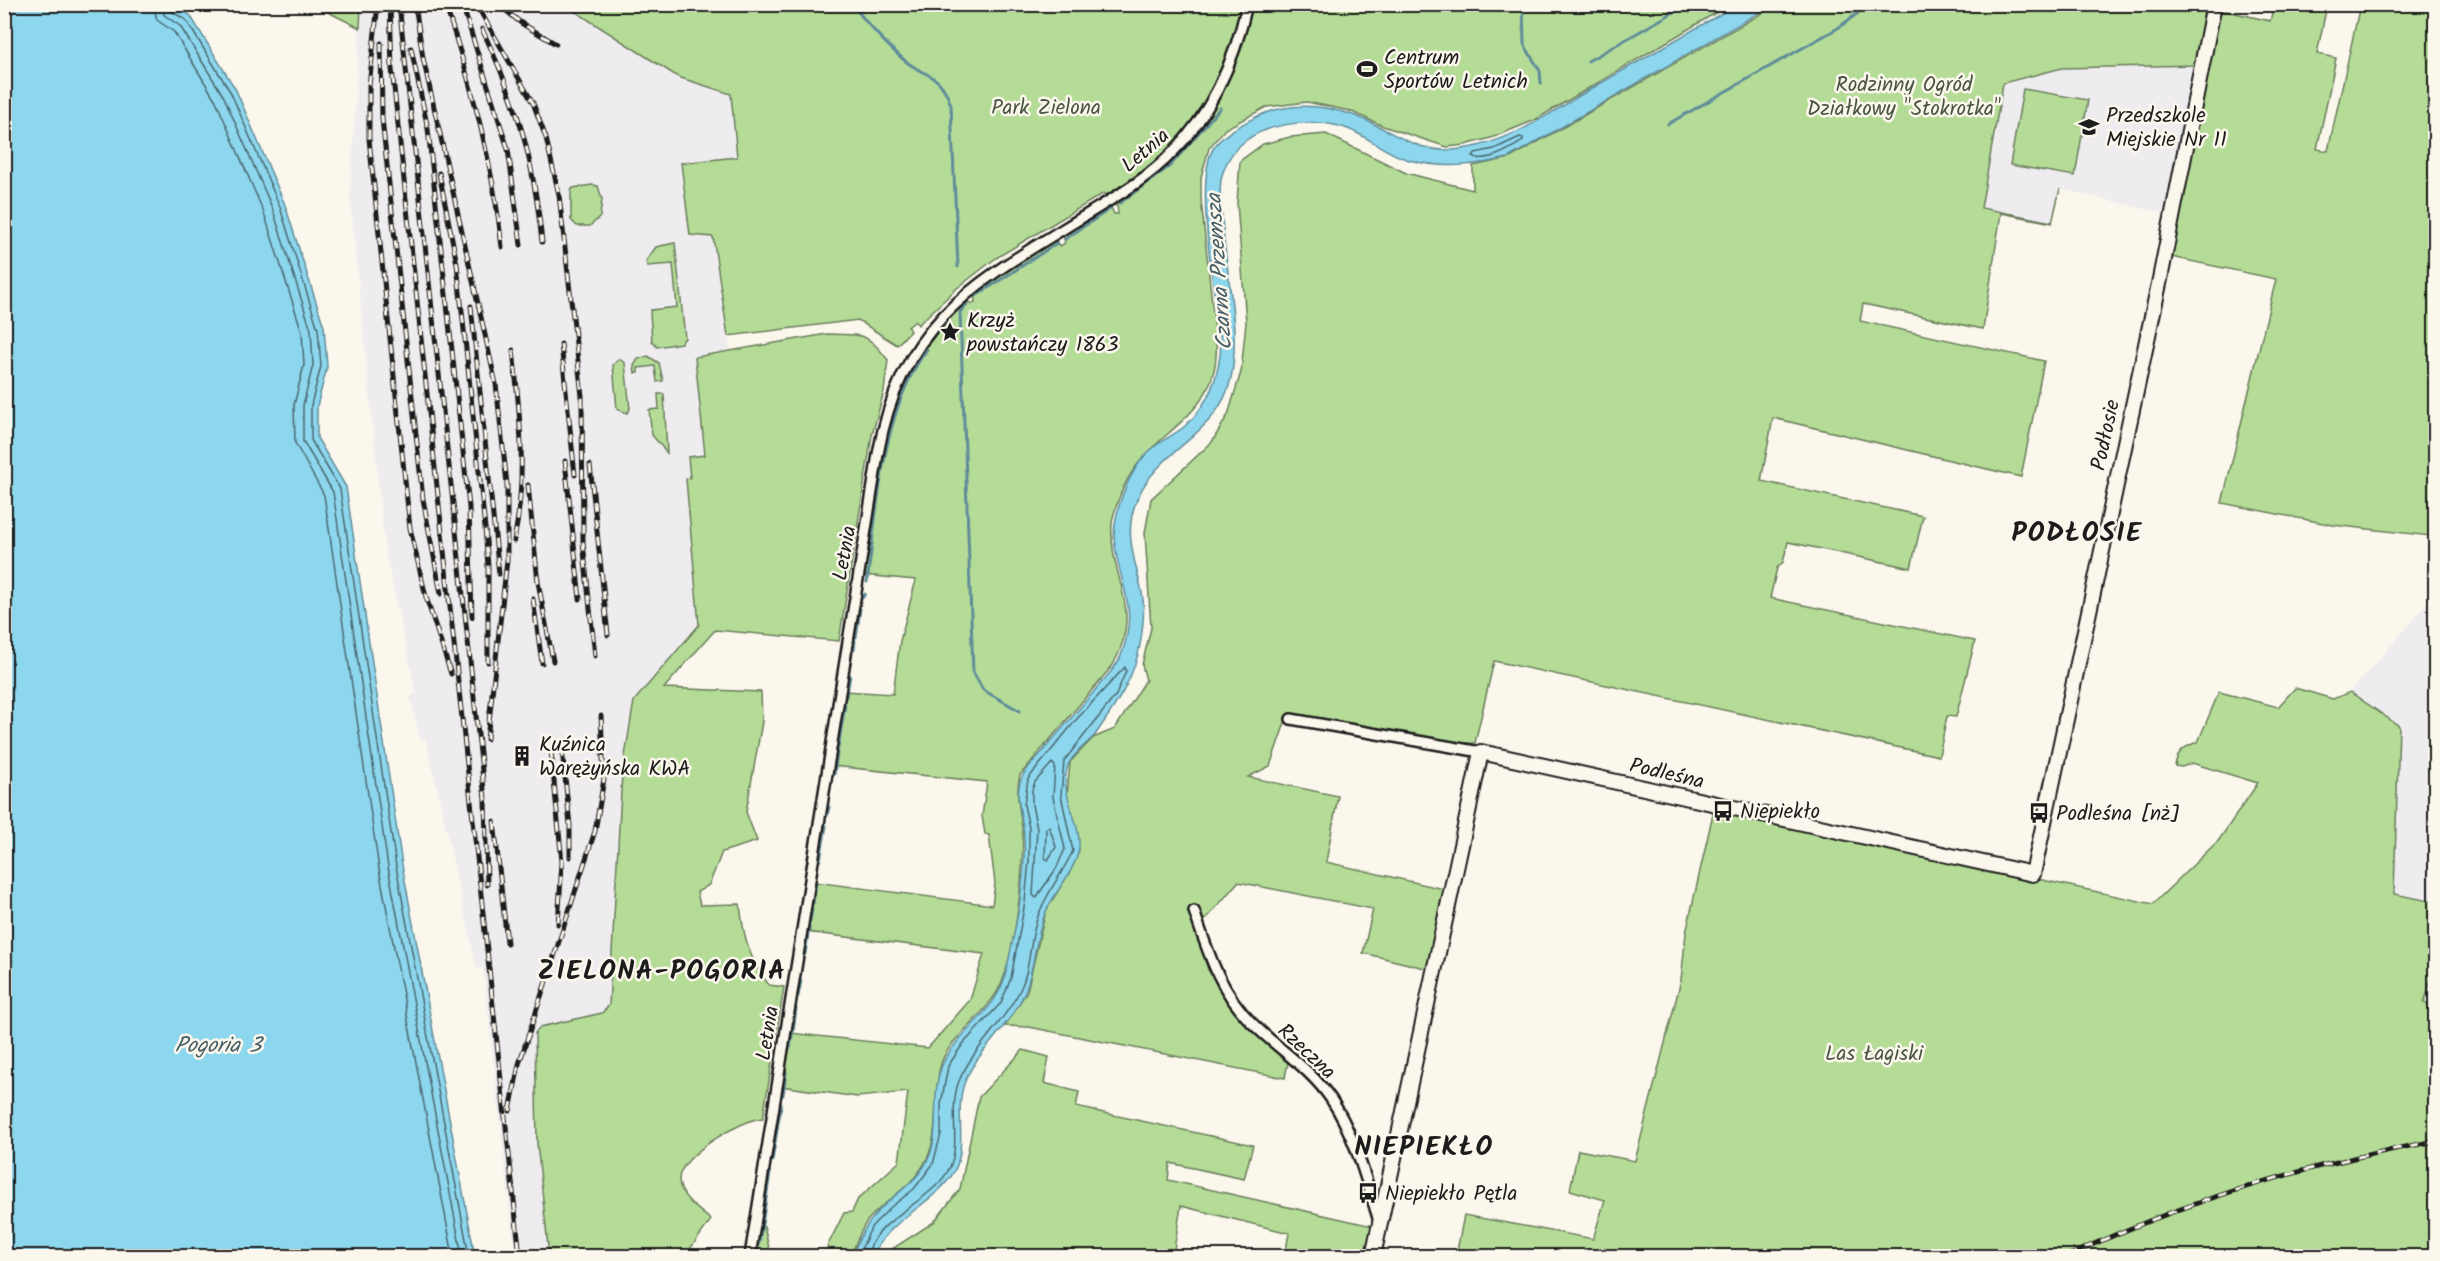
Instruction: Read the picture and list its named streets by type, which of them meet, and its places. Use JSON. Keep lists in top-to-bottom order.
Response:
{
  "streets": {
    "street": [
      "Letnia",
      "Podłosie",
      "Podleśna",
      "Rzeczna"
    ]
  },
  "crossings": [
    ["Podłosie", "Podleśna"]
  ],
  "districts": ["PODŁOSIE", "ZIELONA-POGORIA", "NIEPIEKŁO"],
  "water": ["Czarna Przemsza", "Pogoria 3"],
  "parks": ["Rodzinny Ogród Działkowy \"Stokrotka\"", "Park Zielona", "Las Łagiski"],
  "places": {
    "sports": ["Centrum Sportów Letnich"],
    "school or university": ["Przedszkole Miejskie Nr 11"],
    "place": ["Krzyż powstańczy 1863"],
    "building": ["Kuźnica Warężyńska KWA"],
    "bus stop": ["Niepiekło", "Podleśna [nż]", "Niepiekło Pętla"]
  }
}
